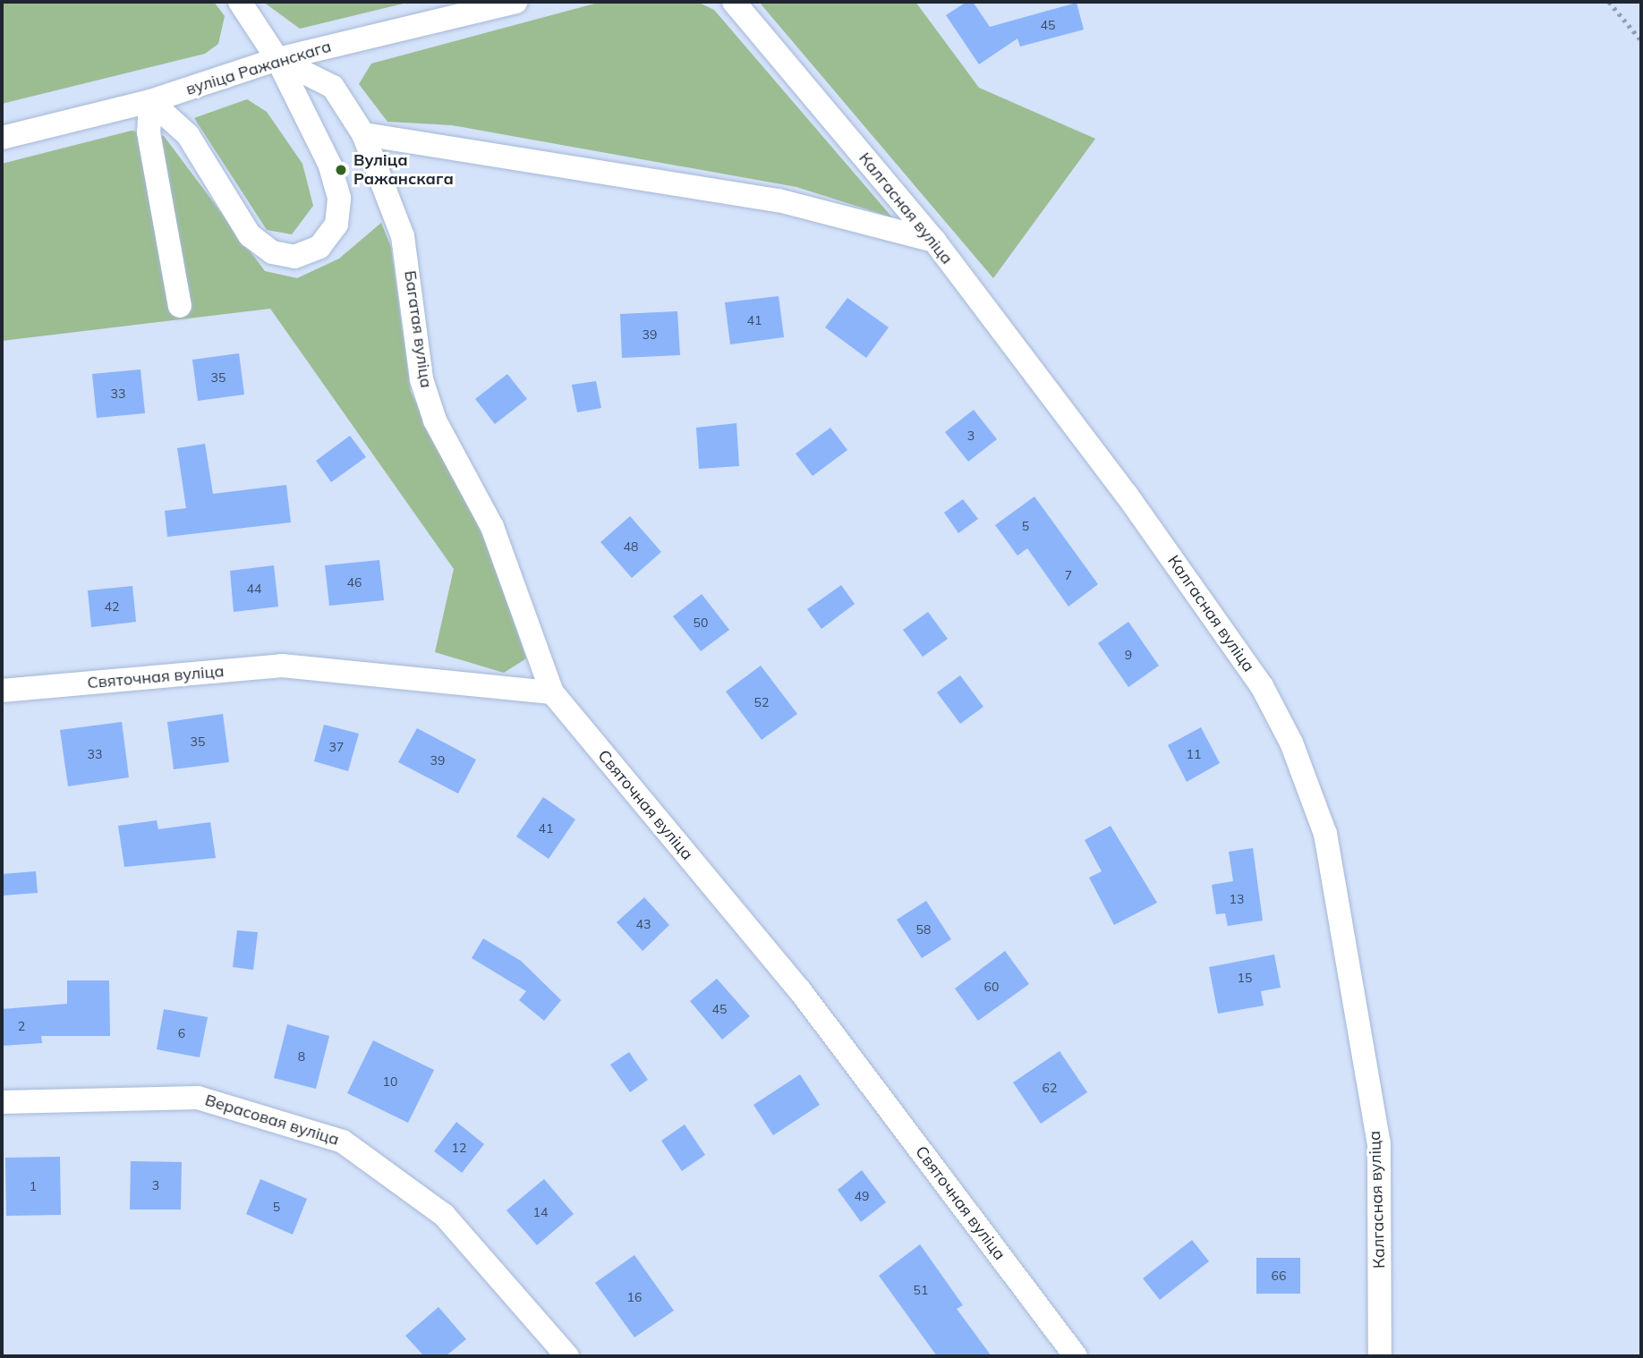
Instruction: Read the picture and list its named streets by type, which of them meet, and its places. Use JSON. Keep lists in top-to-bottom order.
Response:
{
  "streets": {
    "street": [
      "вуліца Ражанскага",
      "Калгасная вуліца",
      "Багатая вуліца",
      "Святочная вуліца",
      "Верасовая вуліца"
    ]
  },
  "crossings": [
    ["вуліца Ражанскага", "Багатая вуліца"],
    ["Багатая вуліца", "Святочная вуліца"]
  ],
  "places": ["Вуліца Ражанскага"],
  "house_numbers": [
    "45",
    "41",
    "39",
    "35",
    "33",
    "3",
    "5",
    "48",
    "7",
    "46",
    "44",
    "42",
    "50",
    "9",
    "52",
    "35",
    "37",
    "33",
    "11",
    "39",
    "41",
    "13",
    "43",
    "58",
    "15",
    "60",
    "45",
    "2",
    "6",
    "8",
    "10",
    "62",
    "12",
    "3",
    "1",
    "49",
    "5",
    "14",
    "66",
    "51",
    "16"
  ]
}
